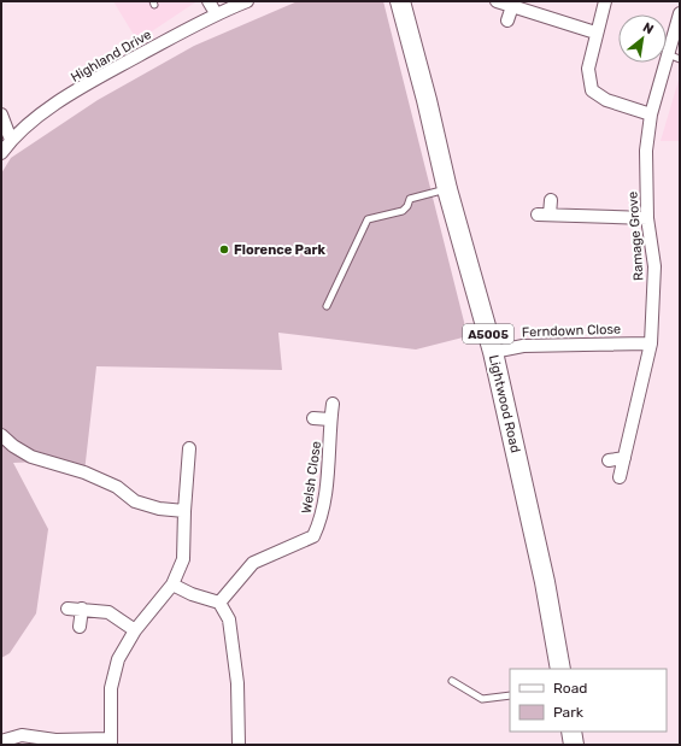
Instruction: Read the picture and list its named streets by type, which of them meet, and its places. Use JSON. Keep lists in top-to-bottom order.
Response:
{
  "streets": {
    "main road": ["A5005", "Lightwood Road"],
    "street": [
      "Highland Drive",
      "Ramage Grove",
      "Ferndown Close",
      "Welsh Close"
    ]
  },
  "crossings": [
    ["Ramage Grove", "Ferndown Close"],
    ["Ferndown Close", "Lightwood Road"]
  ],
  "places": ["Florence Park"],
  "legend": ["Road", "Park"],
  "north": "top right"
}
